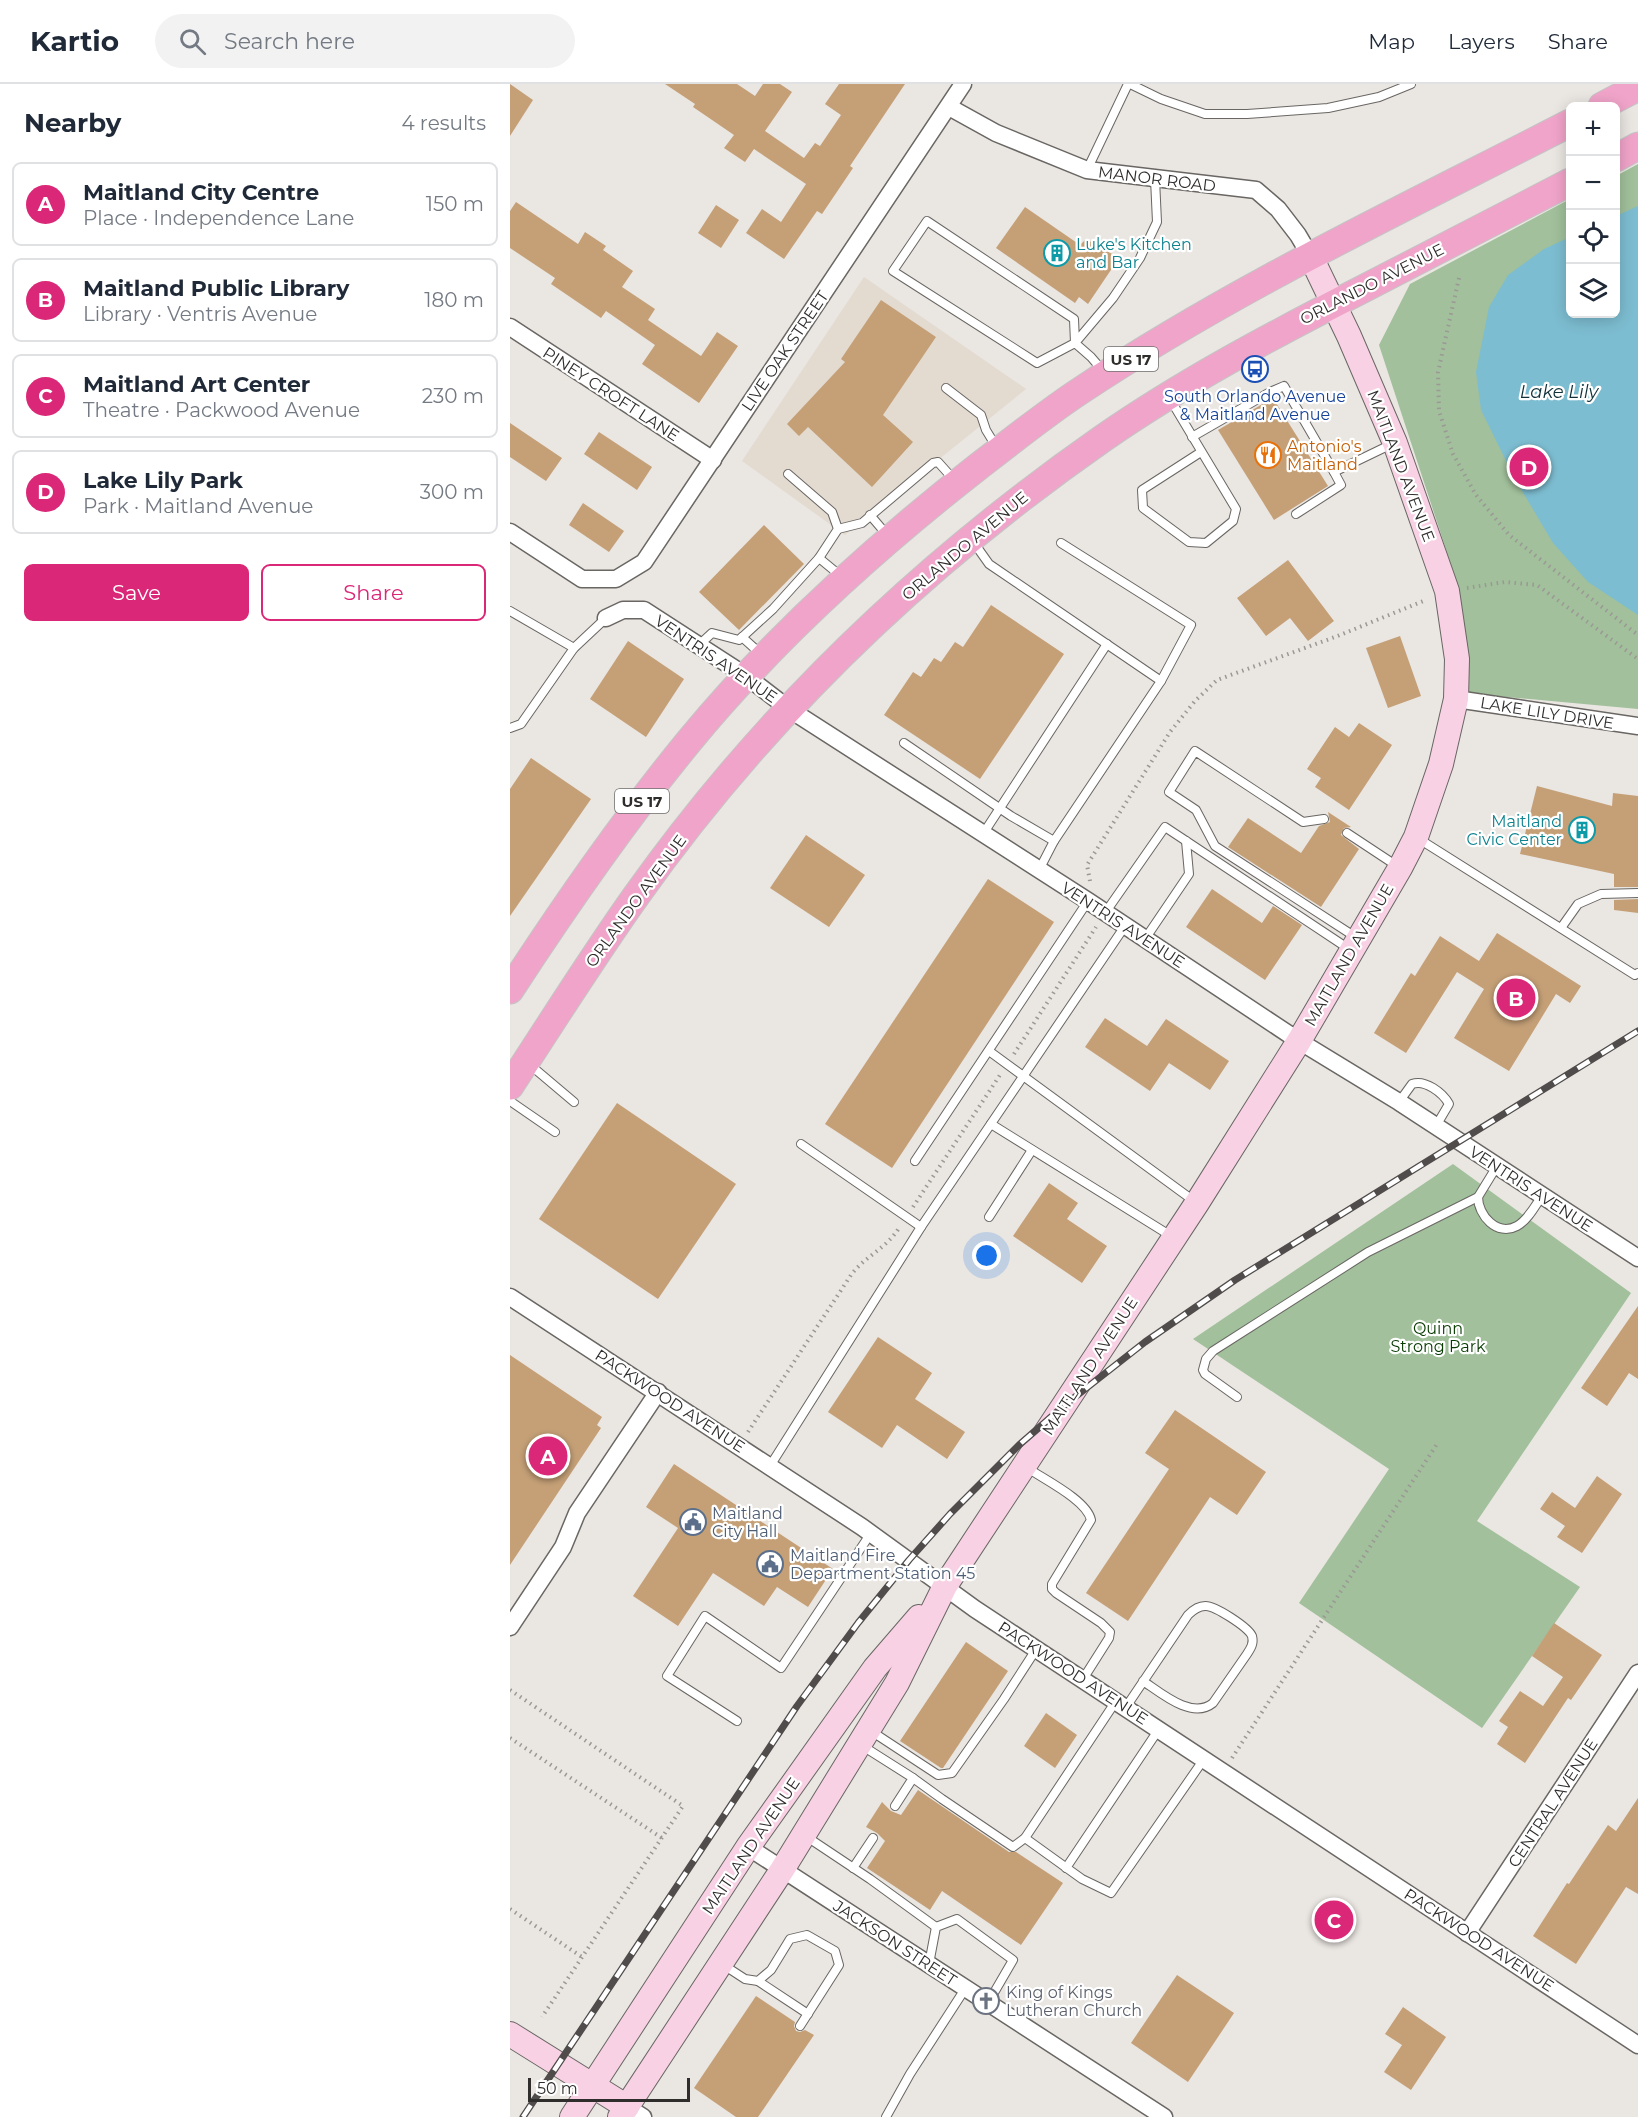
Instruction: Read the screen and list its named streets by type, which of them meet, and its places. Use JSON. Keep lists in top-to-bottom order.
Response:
{
  "streets": {
    "main road": ["ORLANDO AVENUE", "US 17", "MAITLAND AVENUE"],
    "street": [
      "MANOR ROAD",
      "LIVE OAK STREET",
      "PINEY CROFT LANE",
      "VENTRIS AVENUE",
      "LAKE LILY DRIVE",
      "PACKWOOD AVENUE",
      "CENTRAL AVENUE",
      "JACKSON STREET"
    ]
  },
  "crossings": [
    ["MANOR ROAD", "LIVE OAK STREET"],
    ["MANOR ROAD", "US 17"],
    ["MANOR ROAD", "MAITLAND AVENUE"],
    ["ORLANDO AVENUE", "MAITLAND AVENUE"],
    ["ORLANDO AVENUE", "VENTRIS AVENUE"],
    ["LIVE OAK STREET", "PINEY CROFT LANE"],
    ["US 17", "MAITLAND AVENUE"],
    ["US 17", "VENTRIS AVENUE"],
    ["MAITLAND AVENUE", "VENTRIS AVENUE"],
    ["MAITLAND AVENUE", "LAKE LILY DRIVE"],
    ["MAITLAND AVENUE", "PACKWOOD AVENUE"],
    ["MAITLAND AVENUE", "JACKSON STREET"],
    ["PACKWOOD AVENUE", "CENTRAL AVENUE"]
  ],
  "water": ["Lake Lily"],
  "parks": ["Quinn Strong Park"],
  "places": {
    "building": ["Luke's Kitchen and Bar", "Maitland Civic Center"],
    "bus stop": ["South Orlando Avenue & Maitland Avenue"],
    "restaurant": ["Antonio's Maitland"],
    "public building": ["Maitland City Hall", "Maitland Fire Department Station 45"],
    "church": ["King of Kings Lutheran Church"]
  },
  "scale_bar": "50 m",
  "page": {
    "header": "Kartio",
    "search": "Search here",
    "nav": ["Map", "Layers", "Share"],
    "heading": ["Nearby", "4 results"],
    "map_buttons": ["+", "−"],
    "list": [
      {
        "mark": "A",
        "name": "Maitland City Centre",
        "note": "Place · Independence Lane",
        "value": "150 m"
      },
      {
        "mark": "B",
        "name": "Maitland Public Library",
        "note": "Library · Ventris Avenue",
        "value": "180 m"
      },
      {
        "mark": "C",
        "name": "Maitland Art Center",
        "note": "Theatre · Packwood Avenue",
        "value": "230 m"
      },
      {
        "mark": "D",
        "name": "Lake Lily Park",
        "note": "Park · Maitland Avenue",
        "value": "300 m"
      }
    ],
    "pins": [
      "D",
      "B",
      "A",
      "C"
    ],
    "buttons": ["Save", "Share"],
    "scale": "50 m"
  }
}
